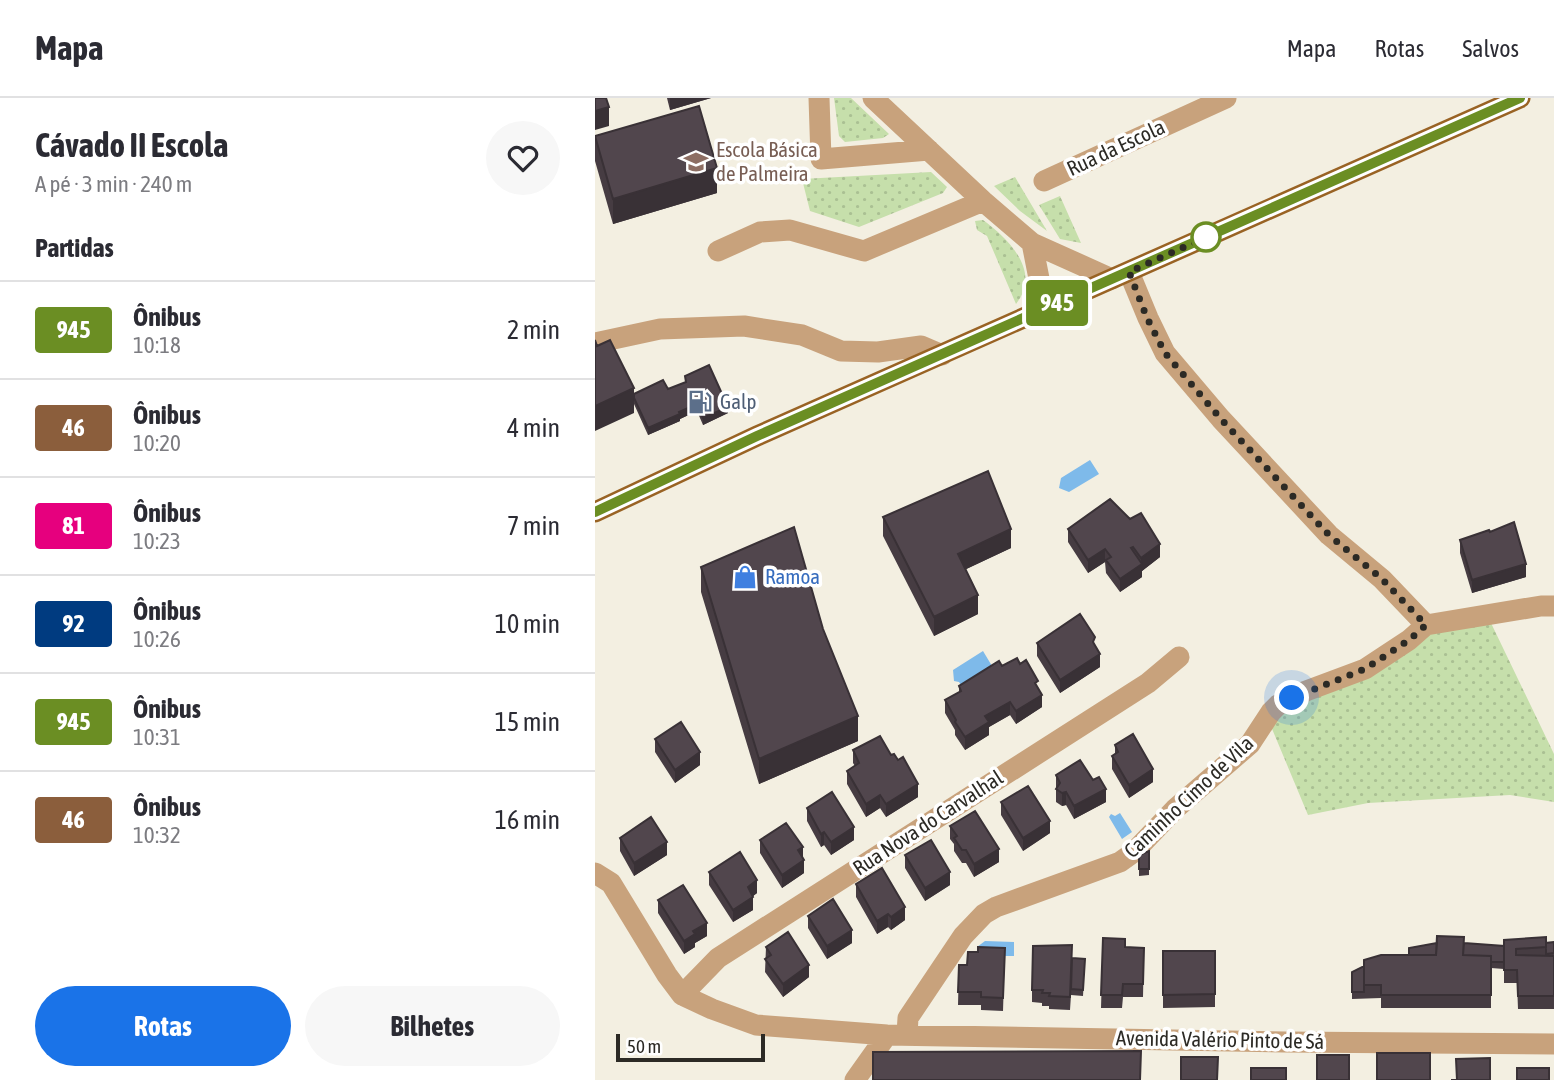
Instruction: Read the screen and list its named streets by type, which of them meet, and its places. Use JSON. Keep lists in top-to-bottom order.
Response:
{
  "streets": {
    "street": [
      "Rua da Escola",
      "Caminho Cimo de Vila",
      "Rua Nova do Carvalhal",
      "Avenida Valério Pinto de Sá"
    ]
  },
  "crossings": [
    ["Caminho Cimo de Vila", "Avenida Valério Pinto de Sá"],
    ["Rua Nova do Carvalhal", "Avenida Valério Pinto de Sá"]
  ],
  "places": {
    "school or university": ["Escola Básica de Palmeira"],
    "fuel station": ["Galp"],
    "shop": ["Ramoa"]
  },
  "lines": ["bus line 945"],
  "scale_bar": "50 m",
  "page": {
    "header": "Mapa",
    "nav": ["Mapa", "Rotas", "Salvos"],
    "heading": [
      ["Cávado II Escola", "A pé · 3 min · 240 m"],
      "Partidas"
    ],
    "on_map": "945",
    "list": [
      {
        "mark": "945",
        "name": "Ônibus",
        "note": "10:18",
        "value": "2 min"
      },
      {
        "mark": "46",
        "name": "Ônibus",
        "note": "10:20",
        "value": "4 min"
      },
      {
        "mark": "81",
        "name": "Ônibus",
        "note": "10:23",
        "value": "7 min"
      },
      {
        "mark": "92",
        "name": "Ônibus",
        "note": "10:26",
        "value": "10 min"
      },
      {
        "mark": "945",
        "name": "Ônibus",
        "note": "10:31",
        "value": "15 min"
      },
      {
        "mark": "46",
        "name": "Ônibus",
        "note": "10:32",
        "value": "16 min"
      }
    ],
    "buttons": ["Rotas", "Bilhetes"],
    "scale": "50 m"
  }
}
